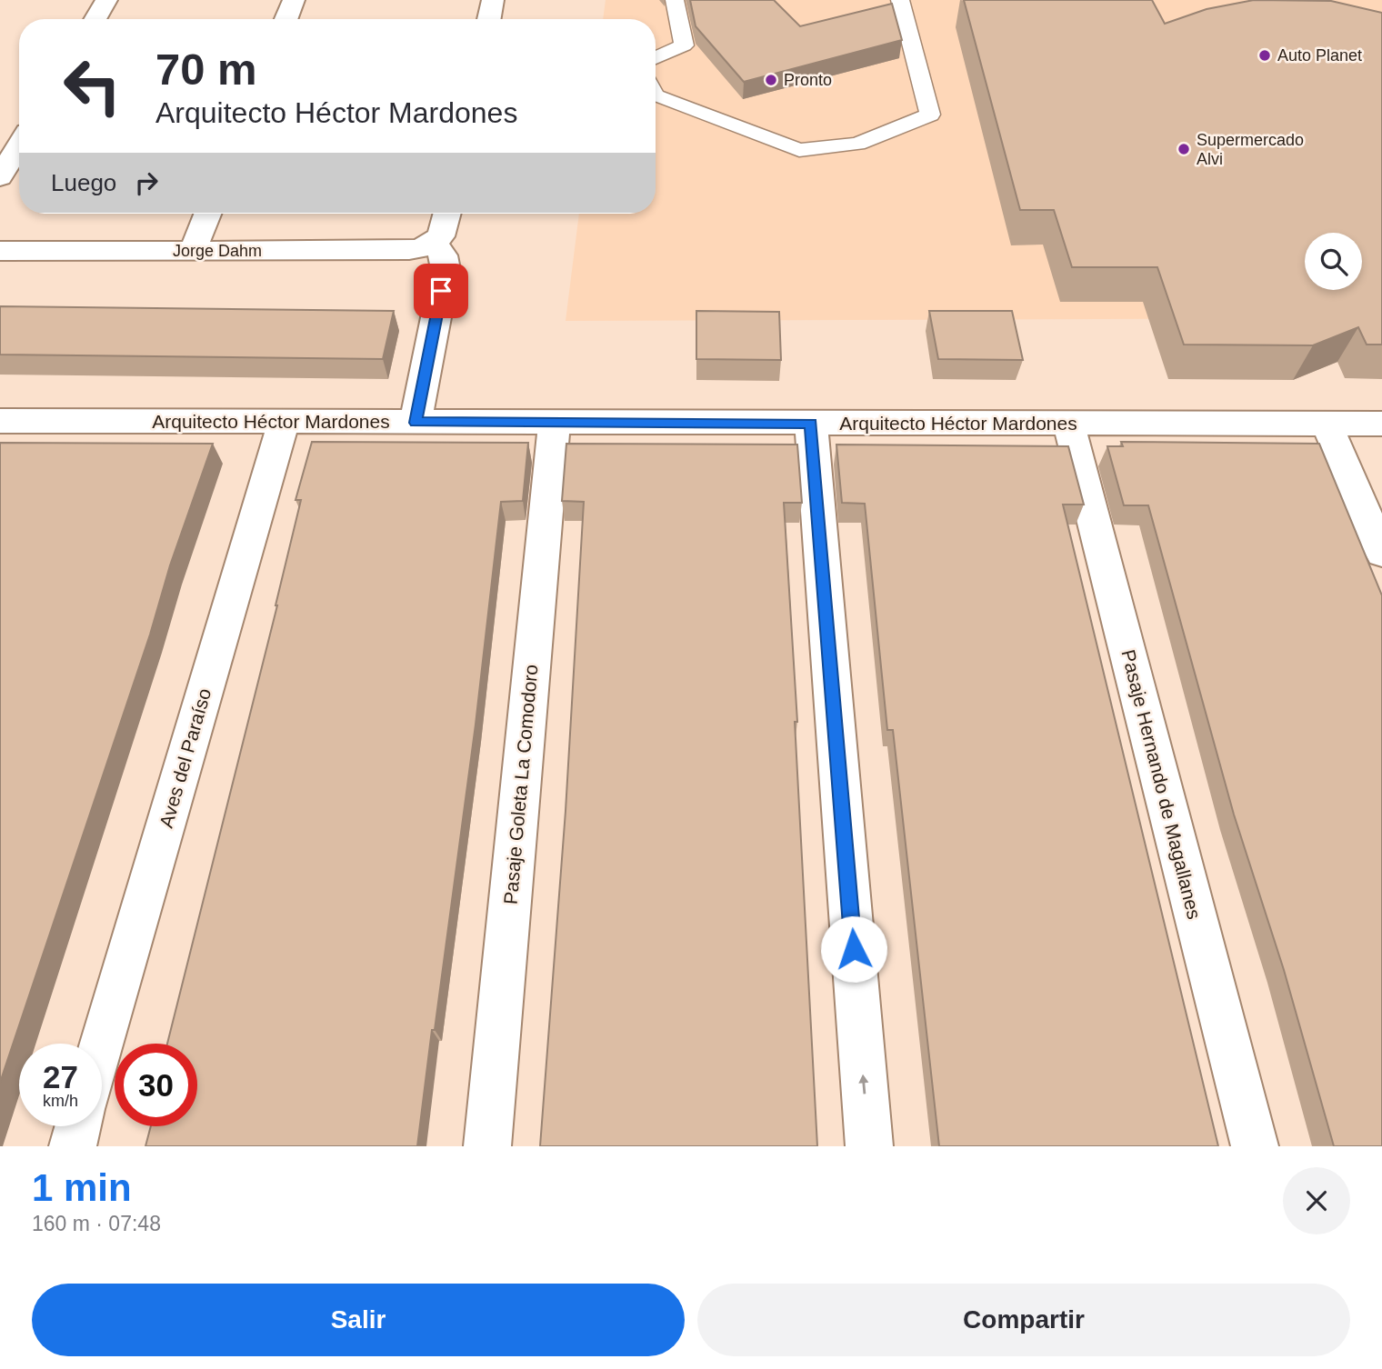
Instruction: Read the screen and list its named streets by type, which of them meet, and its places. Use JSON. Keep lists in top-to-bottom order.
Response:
{
  "streets": {
    "street": [
      "Jorge Dahm",
      "Arquitecto Héctor Mardones",
      "Aves del Paraíso",
      "Pasaje Goleta La Comodoro",
      "Pasaje Hernando de Magallanes"
    ]
  },
  "crossings": [
    ["Arquitecto Héctor Mardones", "Aves del Paraíso"],
    ["Arquitecto Héctor Mardones", "Pasaje Goleta La Comodoro"],
    ["Arquitecto Héctor Mardones", "Pasaje Hernando de Magallanes"]
  ],
  "places": ["Auto Planet", "Pronto", "Supermercado Alvi"],
  "page": {
    "turn": ["70 m", "Arquitecto Héctor Mardones"],
    "then": "Luego",
    "speed": "27 km/h",
    "limit": "30",
    "heading": ["1 min", "160 m · 07:48"],
    "buttons": ["Salir", "Compartir"]
  }
}
